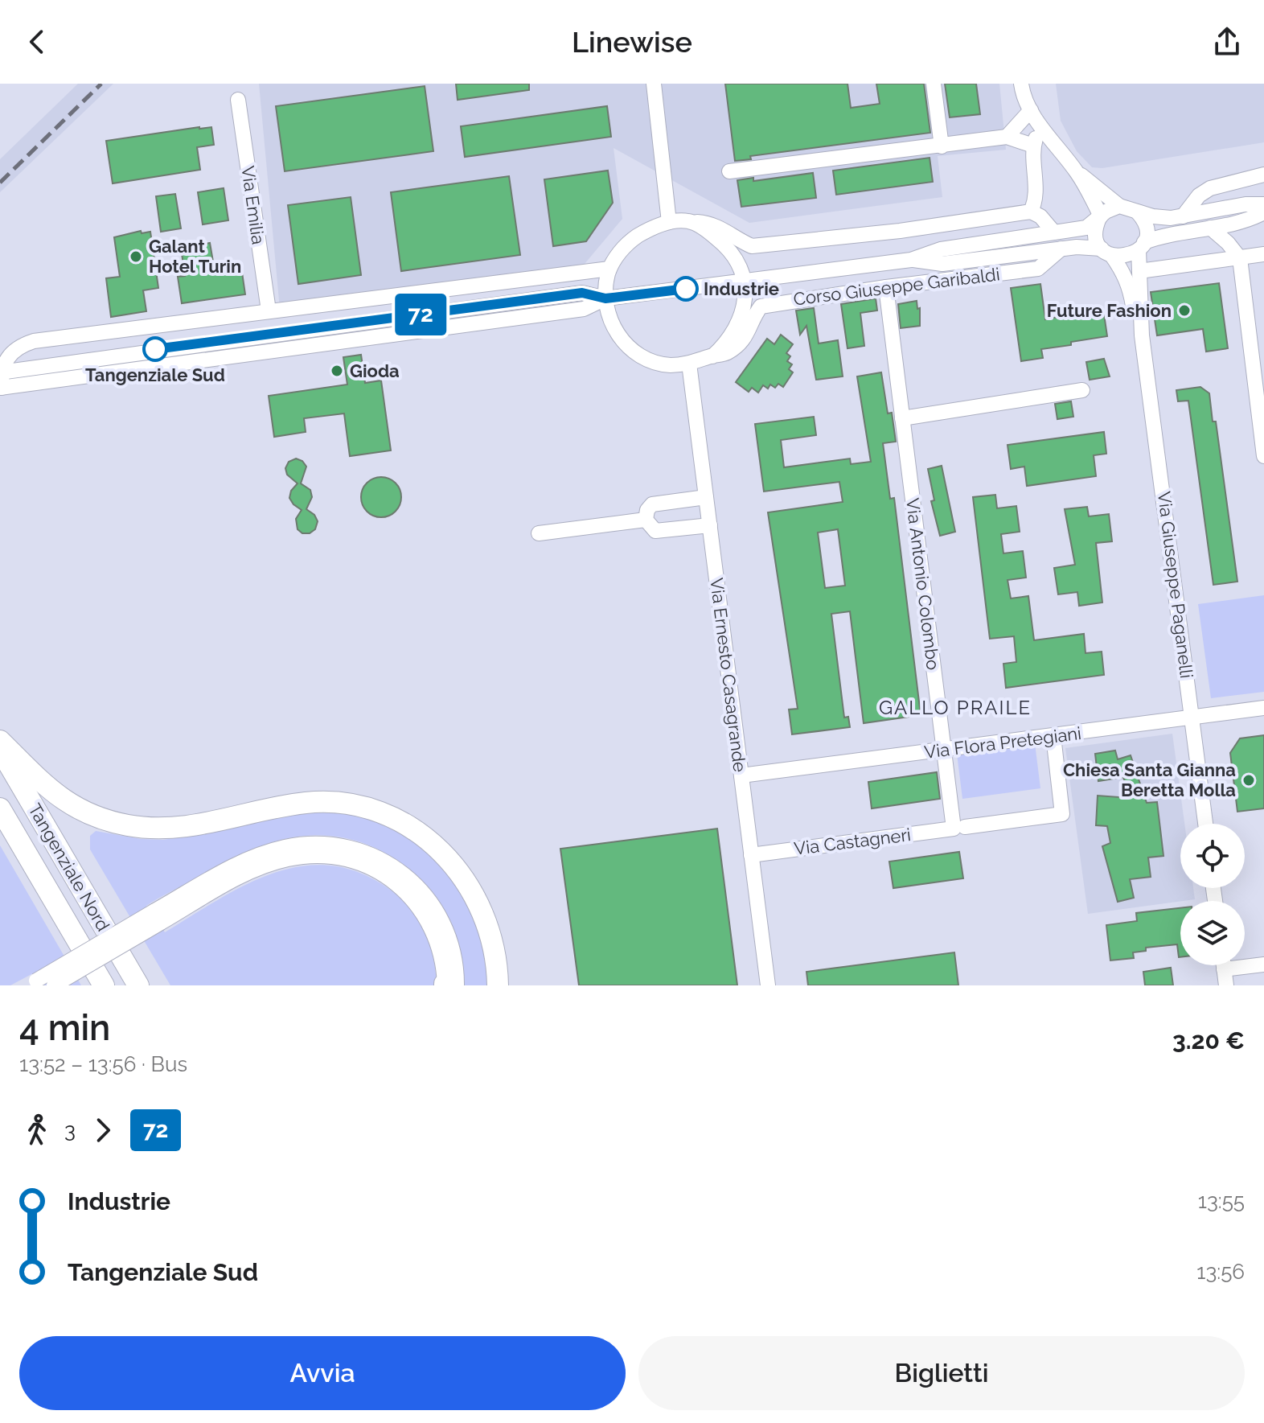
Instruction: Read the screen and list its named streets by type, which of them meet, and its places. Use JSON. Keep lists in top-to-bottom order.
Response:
{
  "streets": {
    "highway": ["Tangenziale Nord"],
    "street": [
      "Via Emilia",
      "Corso Giuseppe Garibaldi",
      "Via Antonio Colombo",
      "Via Giuseppe Paganelli",
      "Via Ernesto Casagrande",
      "Via Flora Pretegiani",
      "Via Castagneri"
    ]
  },
  "crossings": [
    ["Via Emilia", "Corso Giuseppe Garibaldi"],
    ["Corso Giuseppe Garibaldi", "Via Antonio Colombo"],
    ["Corso Giuseppe Garibaldi", "Via Giuseppe Paganelli"],
    ["Corso Giuseppe Garibaldi", "Via Ernesto Casagrande"],
    ["Via Antonio Colombo", "Via Flora Pretegiani"],
    ["Via Antonio Colombo", "Via Castagneri"],
    ["Via Giuseppe Paganelli", "Via Flora Pretegiani"],
    ["Via Ernesto Casagrande", "Via Flora Pretegiani"],
    ["Via Ernesto Casagrande", "Via Castagneri"],
    ["Via Flora Pretegiani", "Via Castagneri"]
  ],
  "districts": ["GALLO PRAILE"],
  "places": [
    "Galant Hotel Turin",
    "Industrie",
    "Future Fashion",
    "Tangenziale Sud",
    "Gioda",
    "Chiesa Santa Gianna Beretta Molla"
  ],
  "lines": ["bus line 72"],
  "page": {
    "header": "Linewise",
    "on_map": "72",
    "heading": ["4 min", "13:52 – 13:56 · Bus", "3.20 €"],
    "legs": ["3", "72"],
    "list": [
      {
        "name": "Industrie",
        "value": "13:55"
      },
      {
        "name": "Tangenziale Sud",
        "value": "13:56"
      }
    ],
    "buttons": ["Avvia", "Biglietti"]
  }
}
